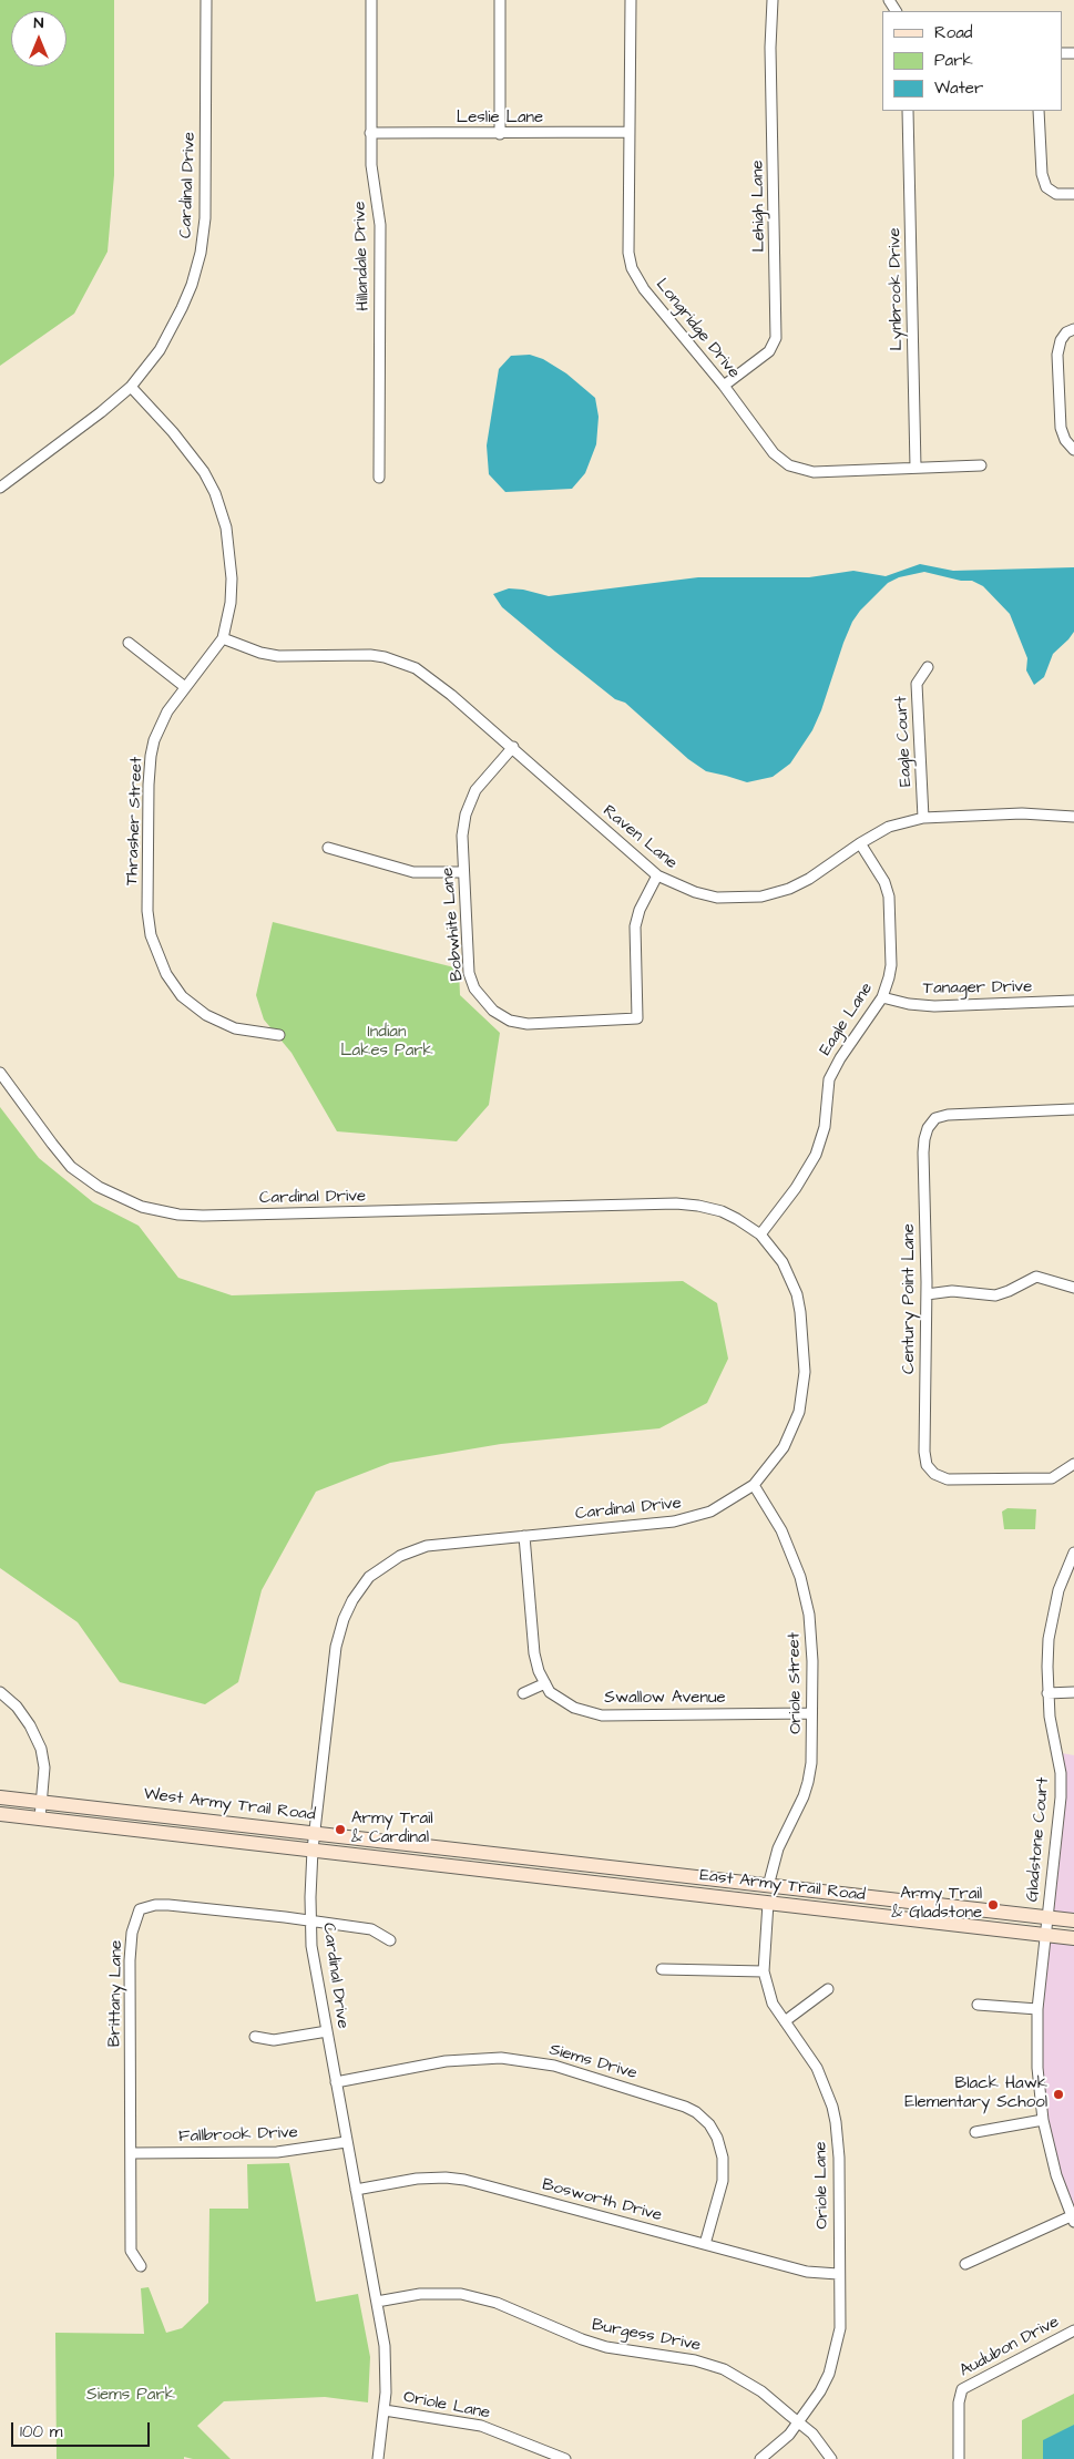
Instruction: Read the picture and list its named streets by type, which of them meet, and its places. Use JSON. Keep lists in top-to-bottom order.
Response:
{
  "streets": {
    "main road": ["West Army Trail Road", "East Army Trail Road"],
    "street": [
      "Leslie Lane",
      "Cardinal Drive",
      "Lehigh Lane",
      "Hillandale Drive",
      "Lynbrook Drive",
      "Longridge Drive",
      "Eagle Court",
      "Thrasher Street",
      "Raven Lane",
      "Bobwhite Lane",
      "Tanager Drive",
      "Eagle Lane",
      "Century Point Lane",
      "Oriole Street",
      "Swallow Avenue",
      "Gladstone Court",
      "Brittany Lane",
      "Siems Drive",
      "Fallbrook Drive",
      "Oriole Lane",
      "Bosworth Drive",
      "Burgess Drive",
      "Audubon Drive"
    ]
  },
  "crossings": [
    ["Leslie Lane", "Hillandale Drive"],
    ["Leslie Lane", "Longridge Drive"],
    ["Cardinal Drive", "Thrasher Street"],
    ["Cardinal Drive", "Eagle Lane"],
    ["Cardinal Drive", "Oriole Street"],
    ["Cardinal Drive", "Swallow Avenue"],
    ["Cardinal Drive", "West Army Trail Road"],
    ["Cardinal Drive", "Brittany Lane"],
    ["Cardinal Drive", "Siems Drive"],
    ["Cardinal Drive", "Fallbrook Drive"],
    ["Cardinal Drive", "Oriole Lane"],
    ["Cardinal Drive", "Bosworth Drive"],
    ["Cardinal Drive", "Burgess Drive"],
    ["Lehigh Lane", "Longridge Drive"],
    ["Lynbrook Drive", "Longridge Drive"],
    ["Eagle Court", "Raven Lane"],
    ["Thrasher Street", "Raven Lane"],
    ["Raven Lane", "Bobwhite Lane"],
    ["Raven Lane", "Eagle Lane"],
    ["Tanager Drive", "Eagle Lane"],
    ["Oriole Street", "Swallow Avenue"],
    ["Oriole Street", "East Army Trail Road"],
    ["West Army Trail Road", "East Army Trail Road"],
    ["Gladstone Court", "East Army Trail Road"],
    ["East Army Trail Road", "Oriole Lane"],
    ["Brittany Lane", "Fallbrook Drive"],
    ["Siems Drive", "Bosworth Drive"],
    ["Oriole Lane", "Bosworth Drive"],
    ["Oriole Lane", "Burgess Drive"]
  ],
  "parks": ["Indian Lakes Park", "Siems Park"],
  "places": ["Army Trail & Cardinal", "Army Trail & Gladstone", "Black Hawk Elementary School"],
  "legend": ["Road", "Park", "Water"],
  "scale_bar": "100 m",
  "north": "top"
}
